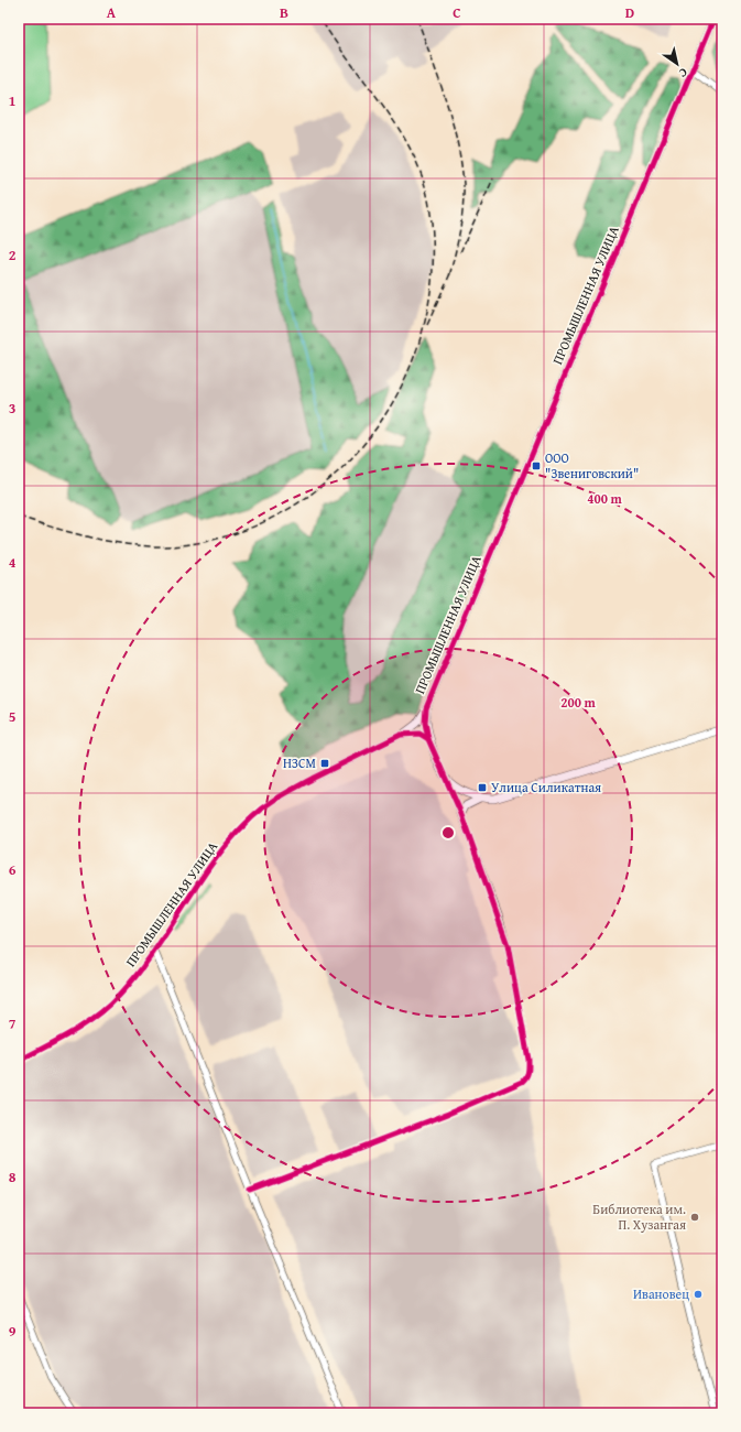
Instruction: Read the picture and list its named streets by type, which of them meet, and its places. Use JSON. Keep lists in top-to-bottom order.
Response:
{
  "streets": {
    "street": ["ПРОМЫШЛЕННАЯ УЛИЦА"]
  },
  "places": {
    "transit": ["ООО \"Звениговский\"", "НЗСМ", "Улица Силикатная"],
    "other": ["Библиотека им. П. Хузангая", "Ивановец"]
  },
  "north": "bottom right",
  "grid": {
    "columns": [
      "A",
      "B",
      "C",
      "D"
    ],
    "rows": [
      "1",
      "2",
      "3",
      "4",
      "5",
      "6",
      "7",
      "8",
      "9"
    ]
  },
  "rings": ["400 m", "200 m"]
}
